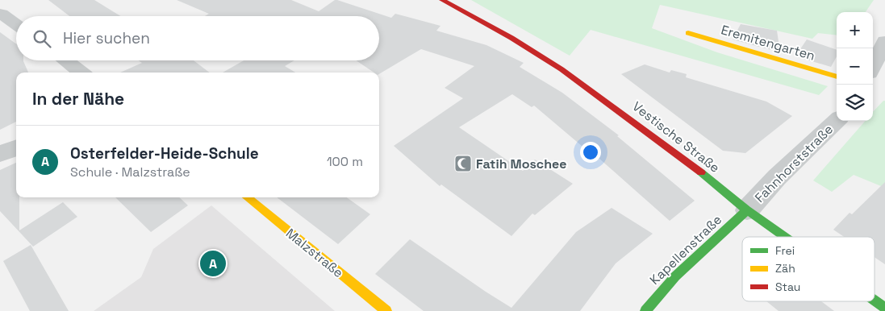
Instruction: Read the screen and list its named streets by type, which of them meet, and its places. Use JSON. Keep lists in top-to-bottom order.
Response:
{
  "streets": {
    "street": [
      "Eremitengarten",
      "Vestische Straße",
      "Fahnhorststraße",
      "Kapellenstraße",
      "Malzstraße"
    ]
  },
  "crossings": [
    ["Vestische Straße", "Fahnhorststraße"],
    ["Vestische Straße", "Kapellenstraße"],
    ["Fahnhorststraße", "Kapellenstraße"]
  ],
  "places": {
    "mosque": ["Fatih Moschee"]
  },
  "legend": ["Frei", "Zäh", "Stau"],
  "page": {
    "map_buttons": ["+", "−"],
    "search": "Hier suchen",
    "heading": "In der Nähe",
    "list": [
      {
        "mark": "A",
        "name": "Osterfelder-Heide-Schule",
        "note": "Schule · Malzstraße",
        "value": "100 m"
      }
    ],
    "pins": "A"
  }
}
